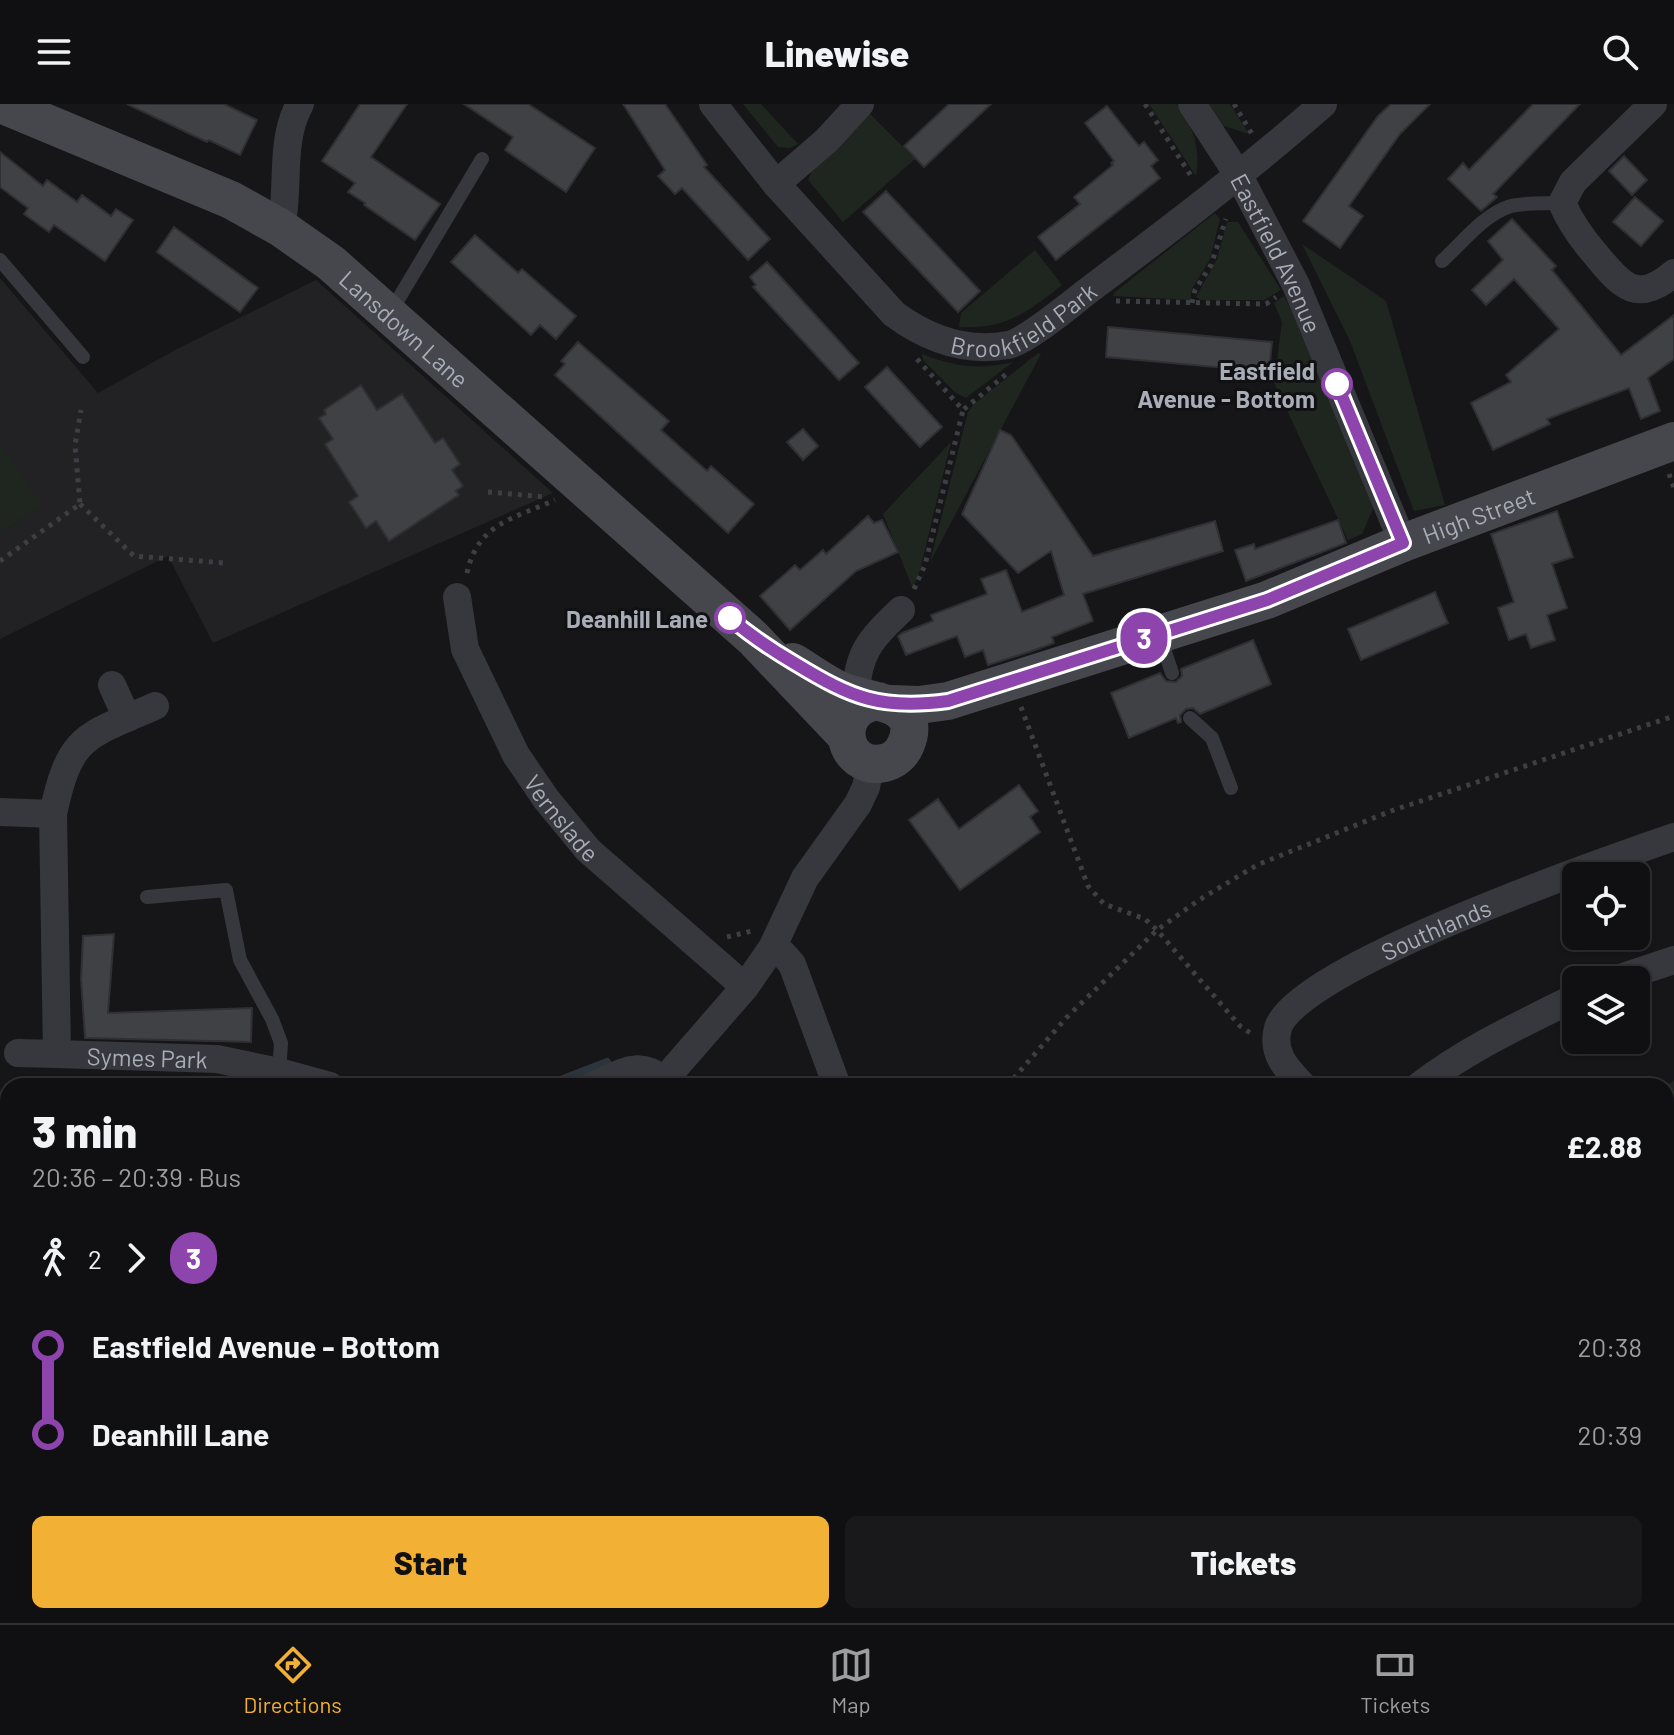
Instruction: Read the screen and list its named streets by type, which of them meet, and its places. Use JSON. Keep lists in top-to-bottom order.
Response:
{
  "streets": {
    "street": [
      "Eastfield Avenue",
      "Brookfield Park",
      "Lansdown Lane",
      "High Street",
      "Vernslade",
      "Southlands",
      "Symes Park"
    ]
  },
  "crossings": [
    ["Eastfield Avenue", "Brookfield Park"],
    ["Eastfield Avenue", "High Street"],
    ["Lansdown Lane", "High Street"]
  ],
  "places": ["Eastfield Avenue - Bottom", "Deanhill Lane"],
  "lines": ["bus line 3"],
  "page": {
    "header": "Linewise",
    "on_map": "3",
    "heading": ["3 min", "20:36 – 20:39 · Bus", "£2.88"],
    "legs": ["2", "3"],
    "list": [
      {
        "name": "Eastfield Avenue - Bottom",
        "value": "20:38"
      },
      {
        "name": "Deanhill Lane",
        "value": "20:39"
      }
    ],
    "buttons": ["Start", "Tickets"],
    "tabs": ["Directions", "Map", "Tickets"]
  }
}
